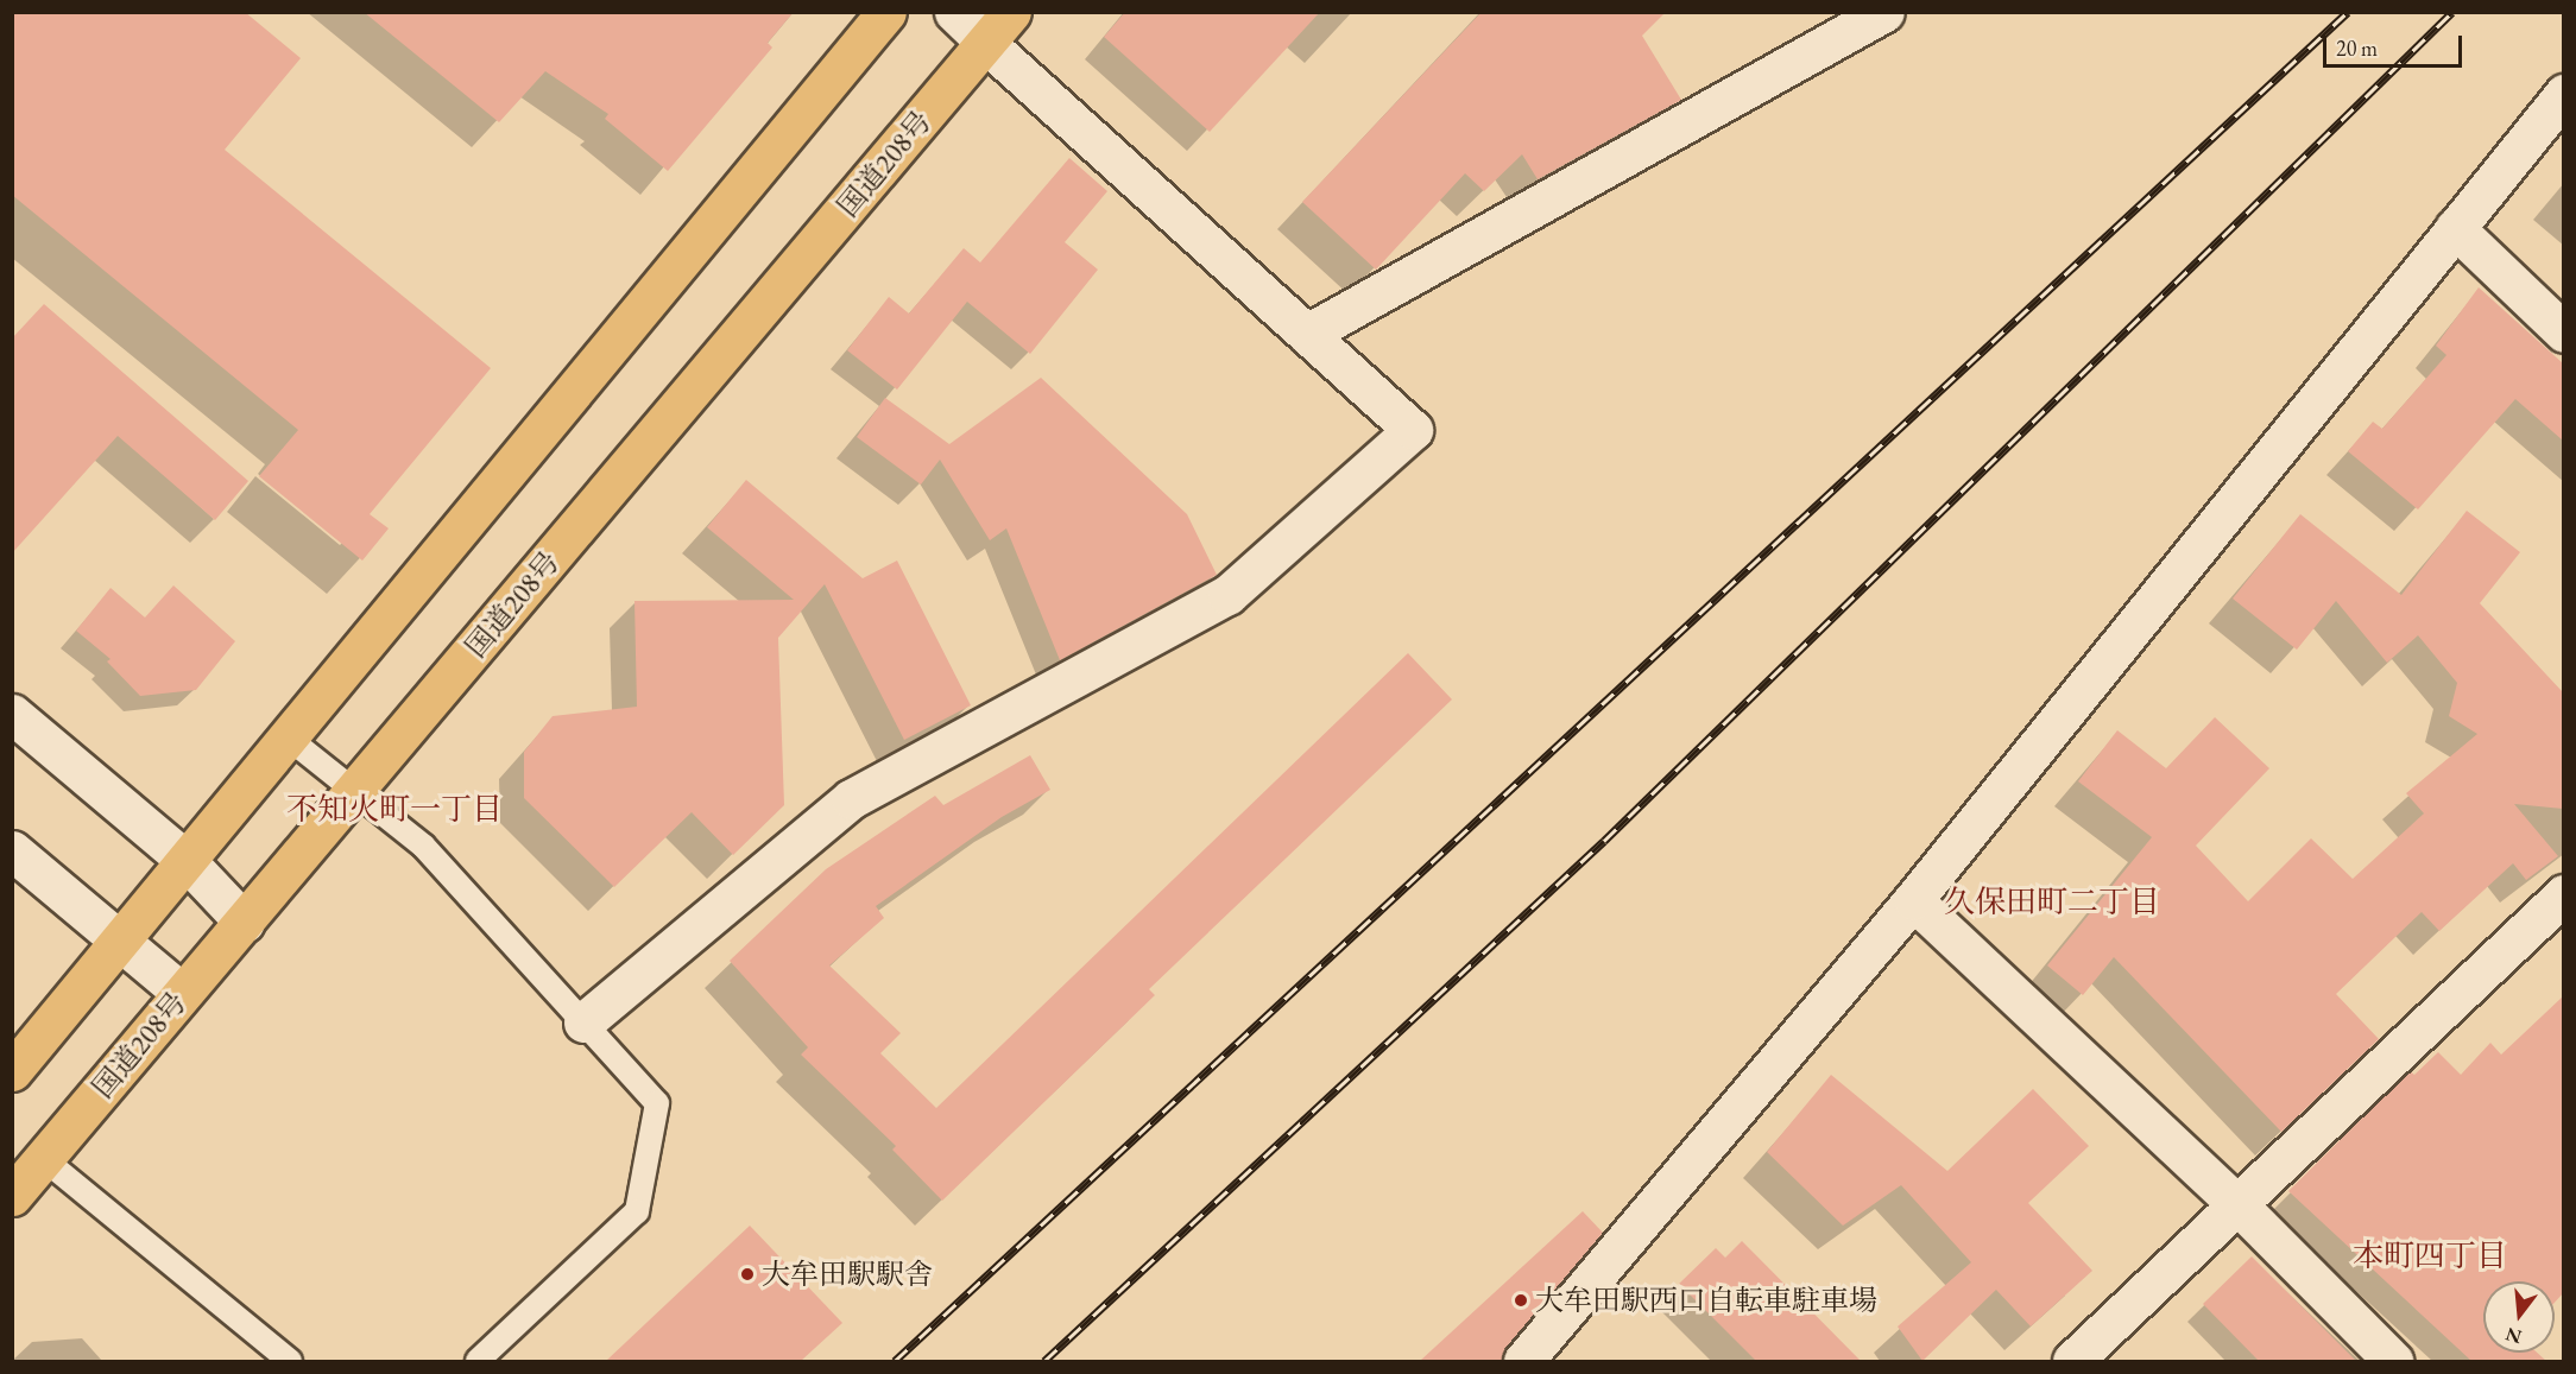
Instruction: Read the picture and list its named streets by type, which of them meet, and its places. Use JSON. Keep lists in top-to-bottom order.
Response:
{
  "streets": {
    "highway": ["国道208号"]
  },
  "districts": ["不知火町一丁目", "久保田町二丁目", "本町四丁目"],
  "places": ["大牟田駅駅舎", "大牟田駅西口自転車駐車場"],
  "scale_bar": "20 m",
  "north": "bottom"
}
